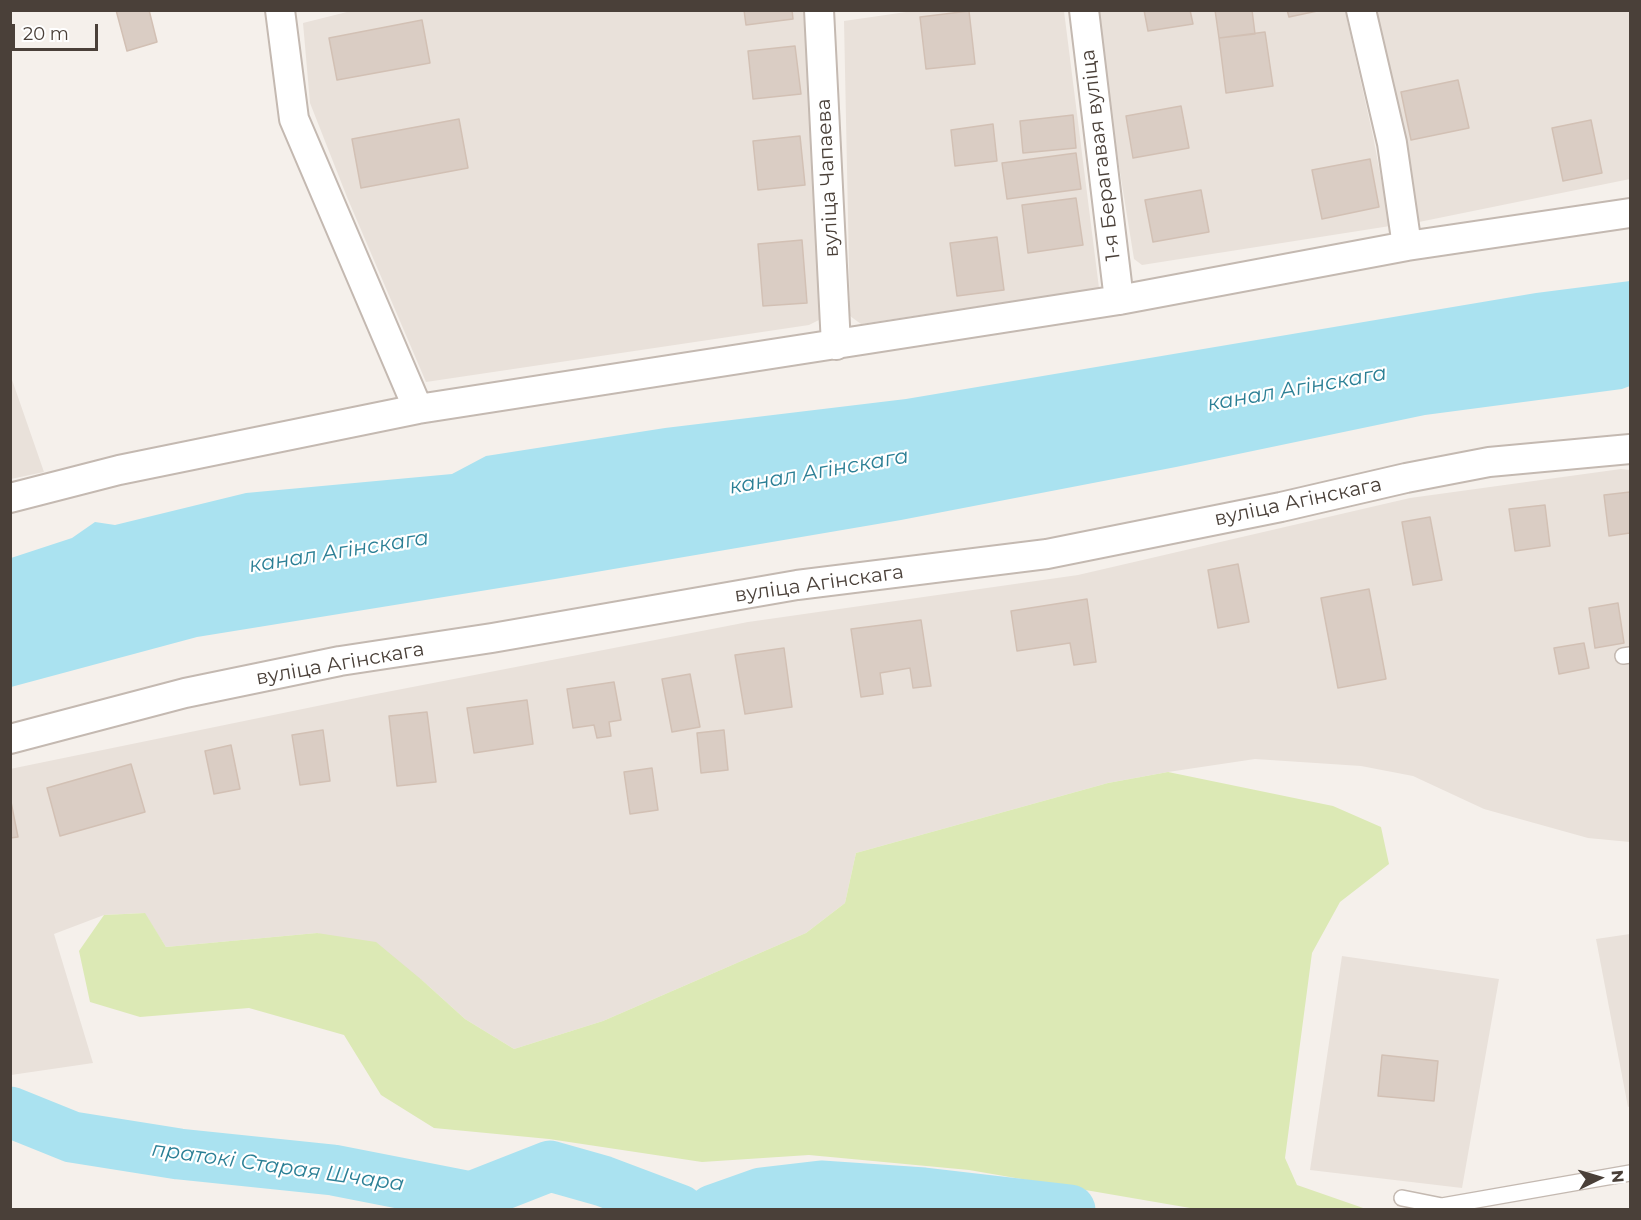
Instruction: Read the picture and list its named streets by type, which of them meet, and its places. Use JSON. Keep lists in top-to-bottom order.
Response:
{
  "streets": {
    "street": ["1-я Берагавая вуліца", "вуліца Чапаева", "вуліца Агінскага"]
  },
  "water": ["канал Агінскага", "пратокі Старая Шчара"],
  "scale_bar": "20 m",
  "north": "right"
}
